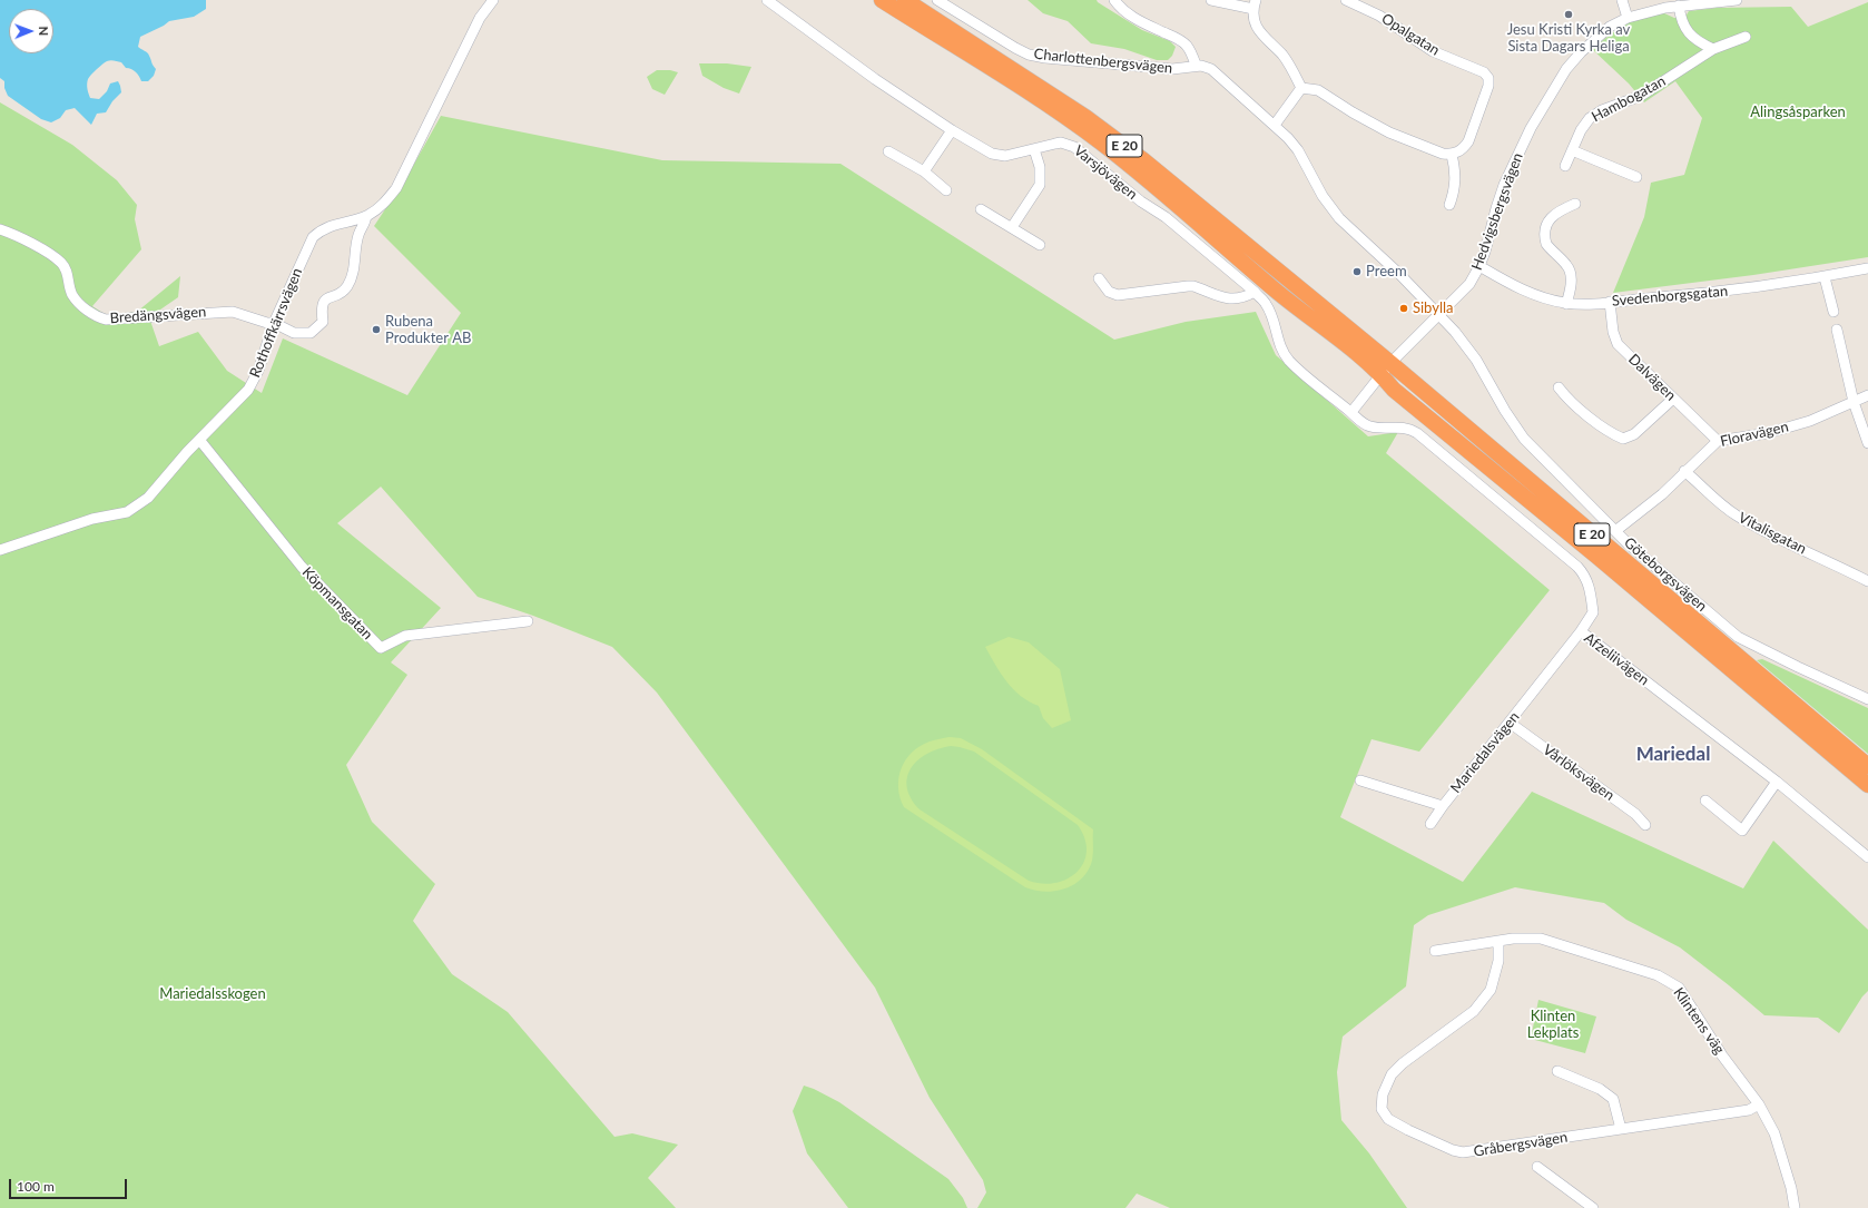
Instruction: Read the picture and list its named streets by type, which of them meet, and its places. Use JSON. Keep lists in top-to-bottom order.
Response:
{
  "streets": {
    "highway": ["E 20"],
    "street": [
      "Opalgatan",
      "Charlottenbergsvägen",
      "Hambogatan",
      "Varsjövägen",
      "Hedvigsbergsvägen",
      "Svedenborgsgatan",
      "Bredängsvägen",
      "Rothoffkärrsvägen",
      "Dalvägen",
      "Floravägen",
      "Vitalisgatan",
      "Göteborgsvägen",
      "Köpmansgatan",
      "Afzeliivägen",
      "Mariedalsvägen",
      "Vårlöksvägen",
      "Klintens väg",
      "Gråbergsvägen"
    ]
  },
  "crossings": [
    ["E 20", "Hedvigsbergsvägen"],
    ["Varsjövägen", "Afzeliivägen"],
    ["Hedvigsbergsvägen", "Svedenborgsgatan"],
    ["Hedvigsbergsvägen", "Göteborgsvägen"],
    ["Svedenborgsgatan", "Dalvägen"],
    ["Bredängsvägen", "Rothoffkärrsvägen"],
    ["Rothoffkärrsvägen", "Köpmansgatan"],
    ["Dalvägen", "Floravägen"],
    ["Floravägen", "Vitalisgatan"],
    ["Floravägen", "Göteborgsvägen"],
    ["Afzeliivägen", "Mariedalsvägen"],
    ["Mariedalsvägen", "Vårlöksvägen"],
    ["Klintens väg", "Gråbergsvägen"]
  ],
  "districts": ["Mariedal"],
  "parks": ["Alingsåsparken", "Mariedalsskogen", "Klinten Lekplats"],
  "places": [
    "Jesu Kristi Kyrka av Sista Dagars Heliga",
    "Preem",
    "Sibylla",
    "Rubena Produkter AB"
  ],
  "scale_bar": "100 m",
  "north": "right"
}
